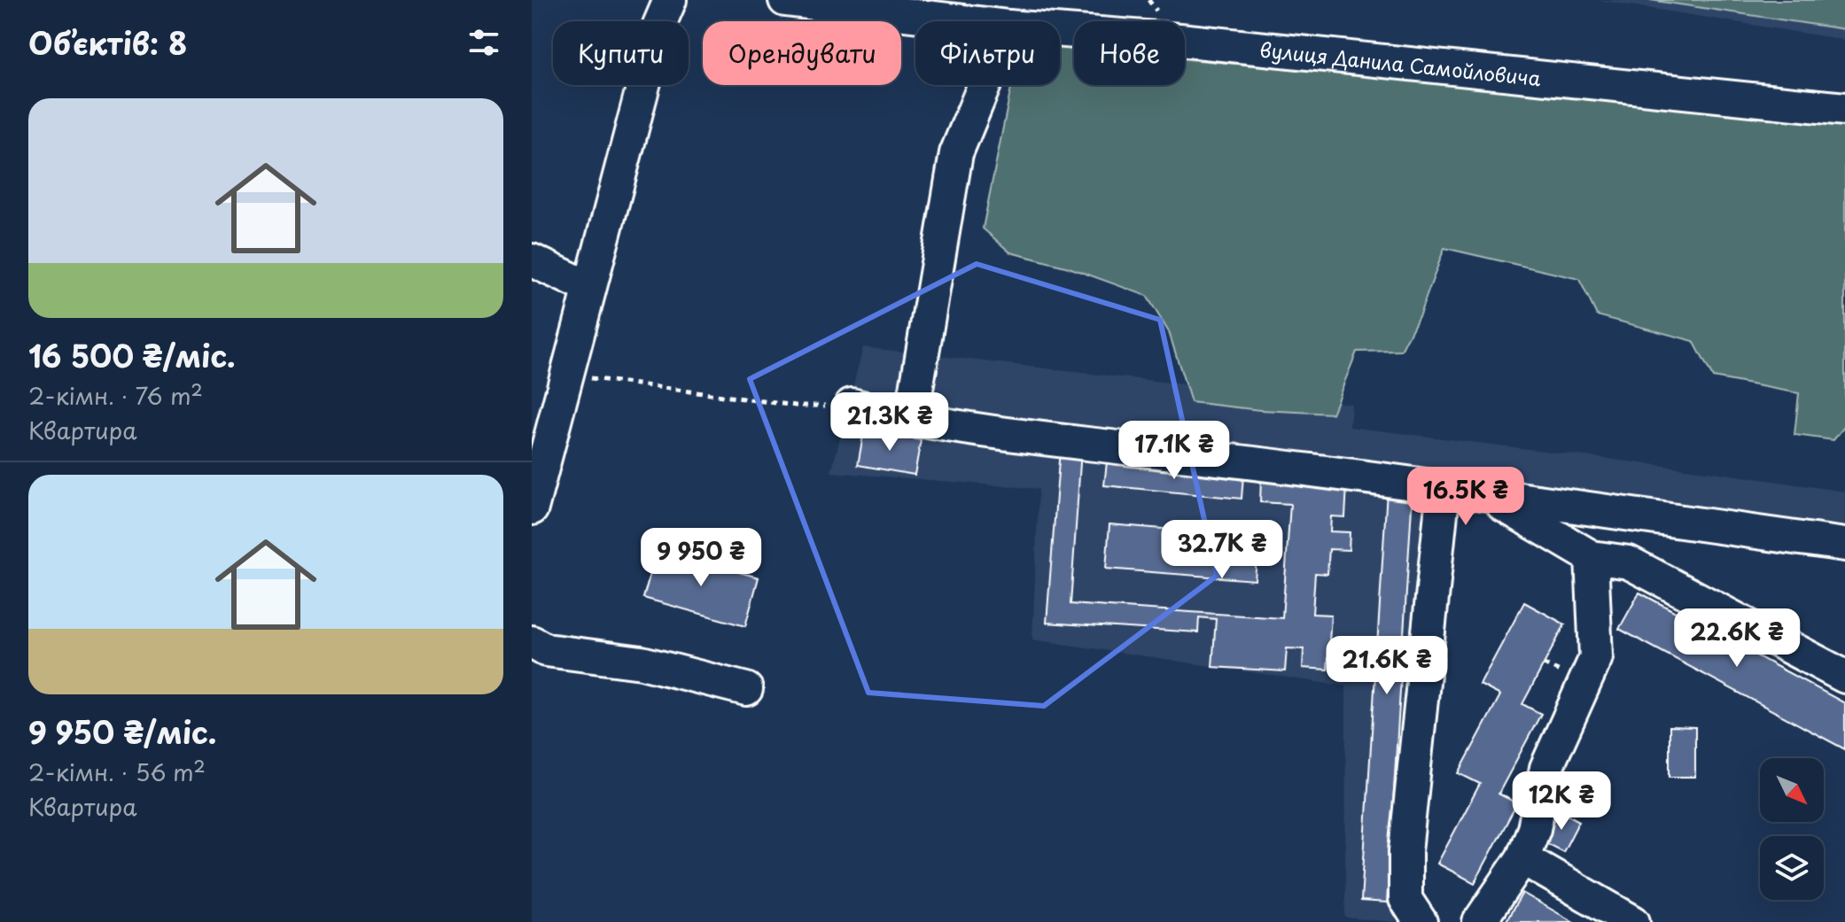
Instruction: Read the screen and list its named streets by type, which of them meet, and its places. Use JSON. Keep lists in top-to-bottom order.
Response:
{
  "streets": {
    "street": ["вулиця Данила Самойловича"]
  },
  "north": "bottom right",
  "page": {
    "heading": "Об’єктів: 8",
    "chip": [
      "Купити",
      "Орендувати",
      "Фільтри",
      "Нове"
    ],
    "list": [
      {
        "name": "16 500 ₴/міс.",
        "note": "2-кімн. · 76 m² · Квартира"
      },
      {
        "name": "9 950 ₴/міс.",
        "note": "2-кімн. · 56 m² · Квартира"
      }
    ],
    "price": [
      "21.3K ₴",
      "17.1K ₴",
      "16.5K ₴",
      "32.7K ₴",
      "9 950 ₴",
      "22.6K ₴",
      "21.6K ₴",
      "12K ₴"
    ]
  }
}
